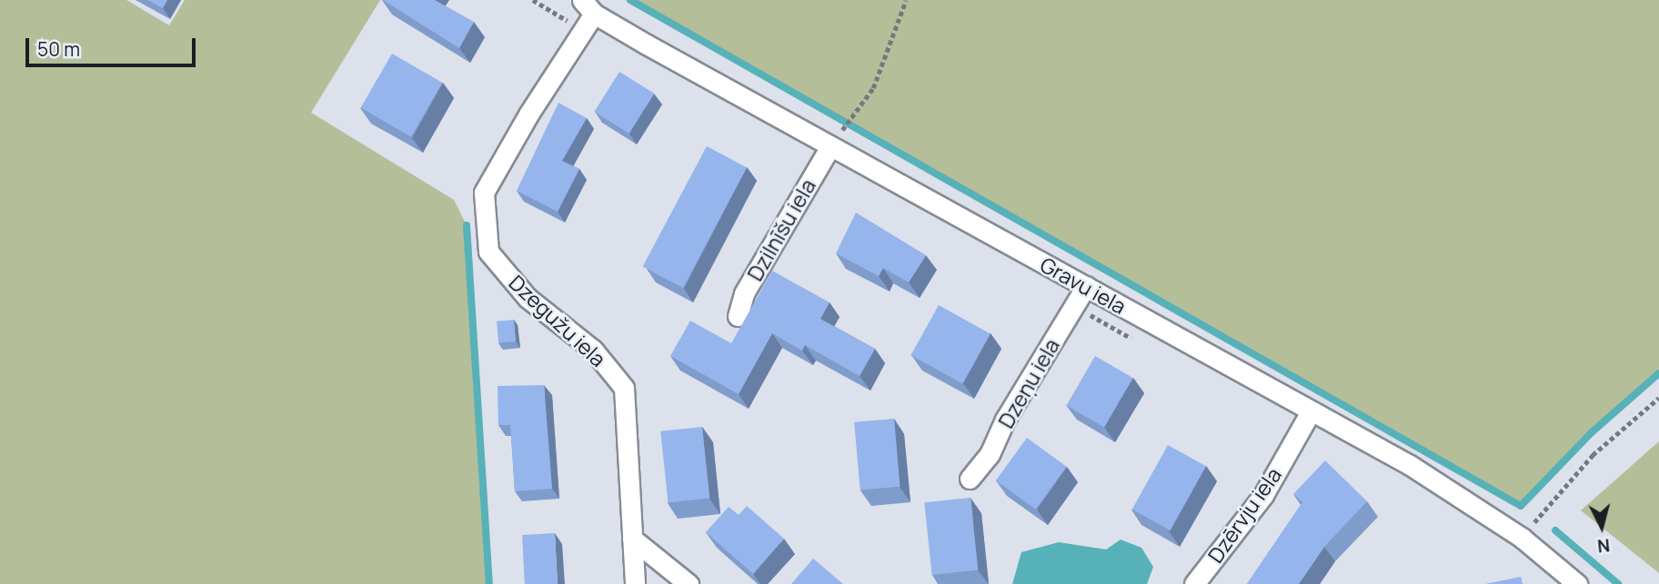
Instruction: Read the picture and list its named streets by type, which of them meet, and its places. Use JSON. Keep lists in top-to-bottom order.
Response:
{
  "streets": {
    "street": [
      "Dzilnīšu iela",
      "Gravu iela",
      "Dzegužu iela",
      "Dzeņu iela",
      "Dzērvju iela"
    ]
  },
  "crossings": [
    ["Dzilnīšu iela", "Gravu iela"],
    ["Gravu iela", "Dzegužu iela"],
    ["Gravu iela", "Dzeņu iela"],
    ["Gravu iela", "Dzērvju iela"]
  ],
  "scale_bar": "50 m",
  "north": "bottom"
}
